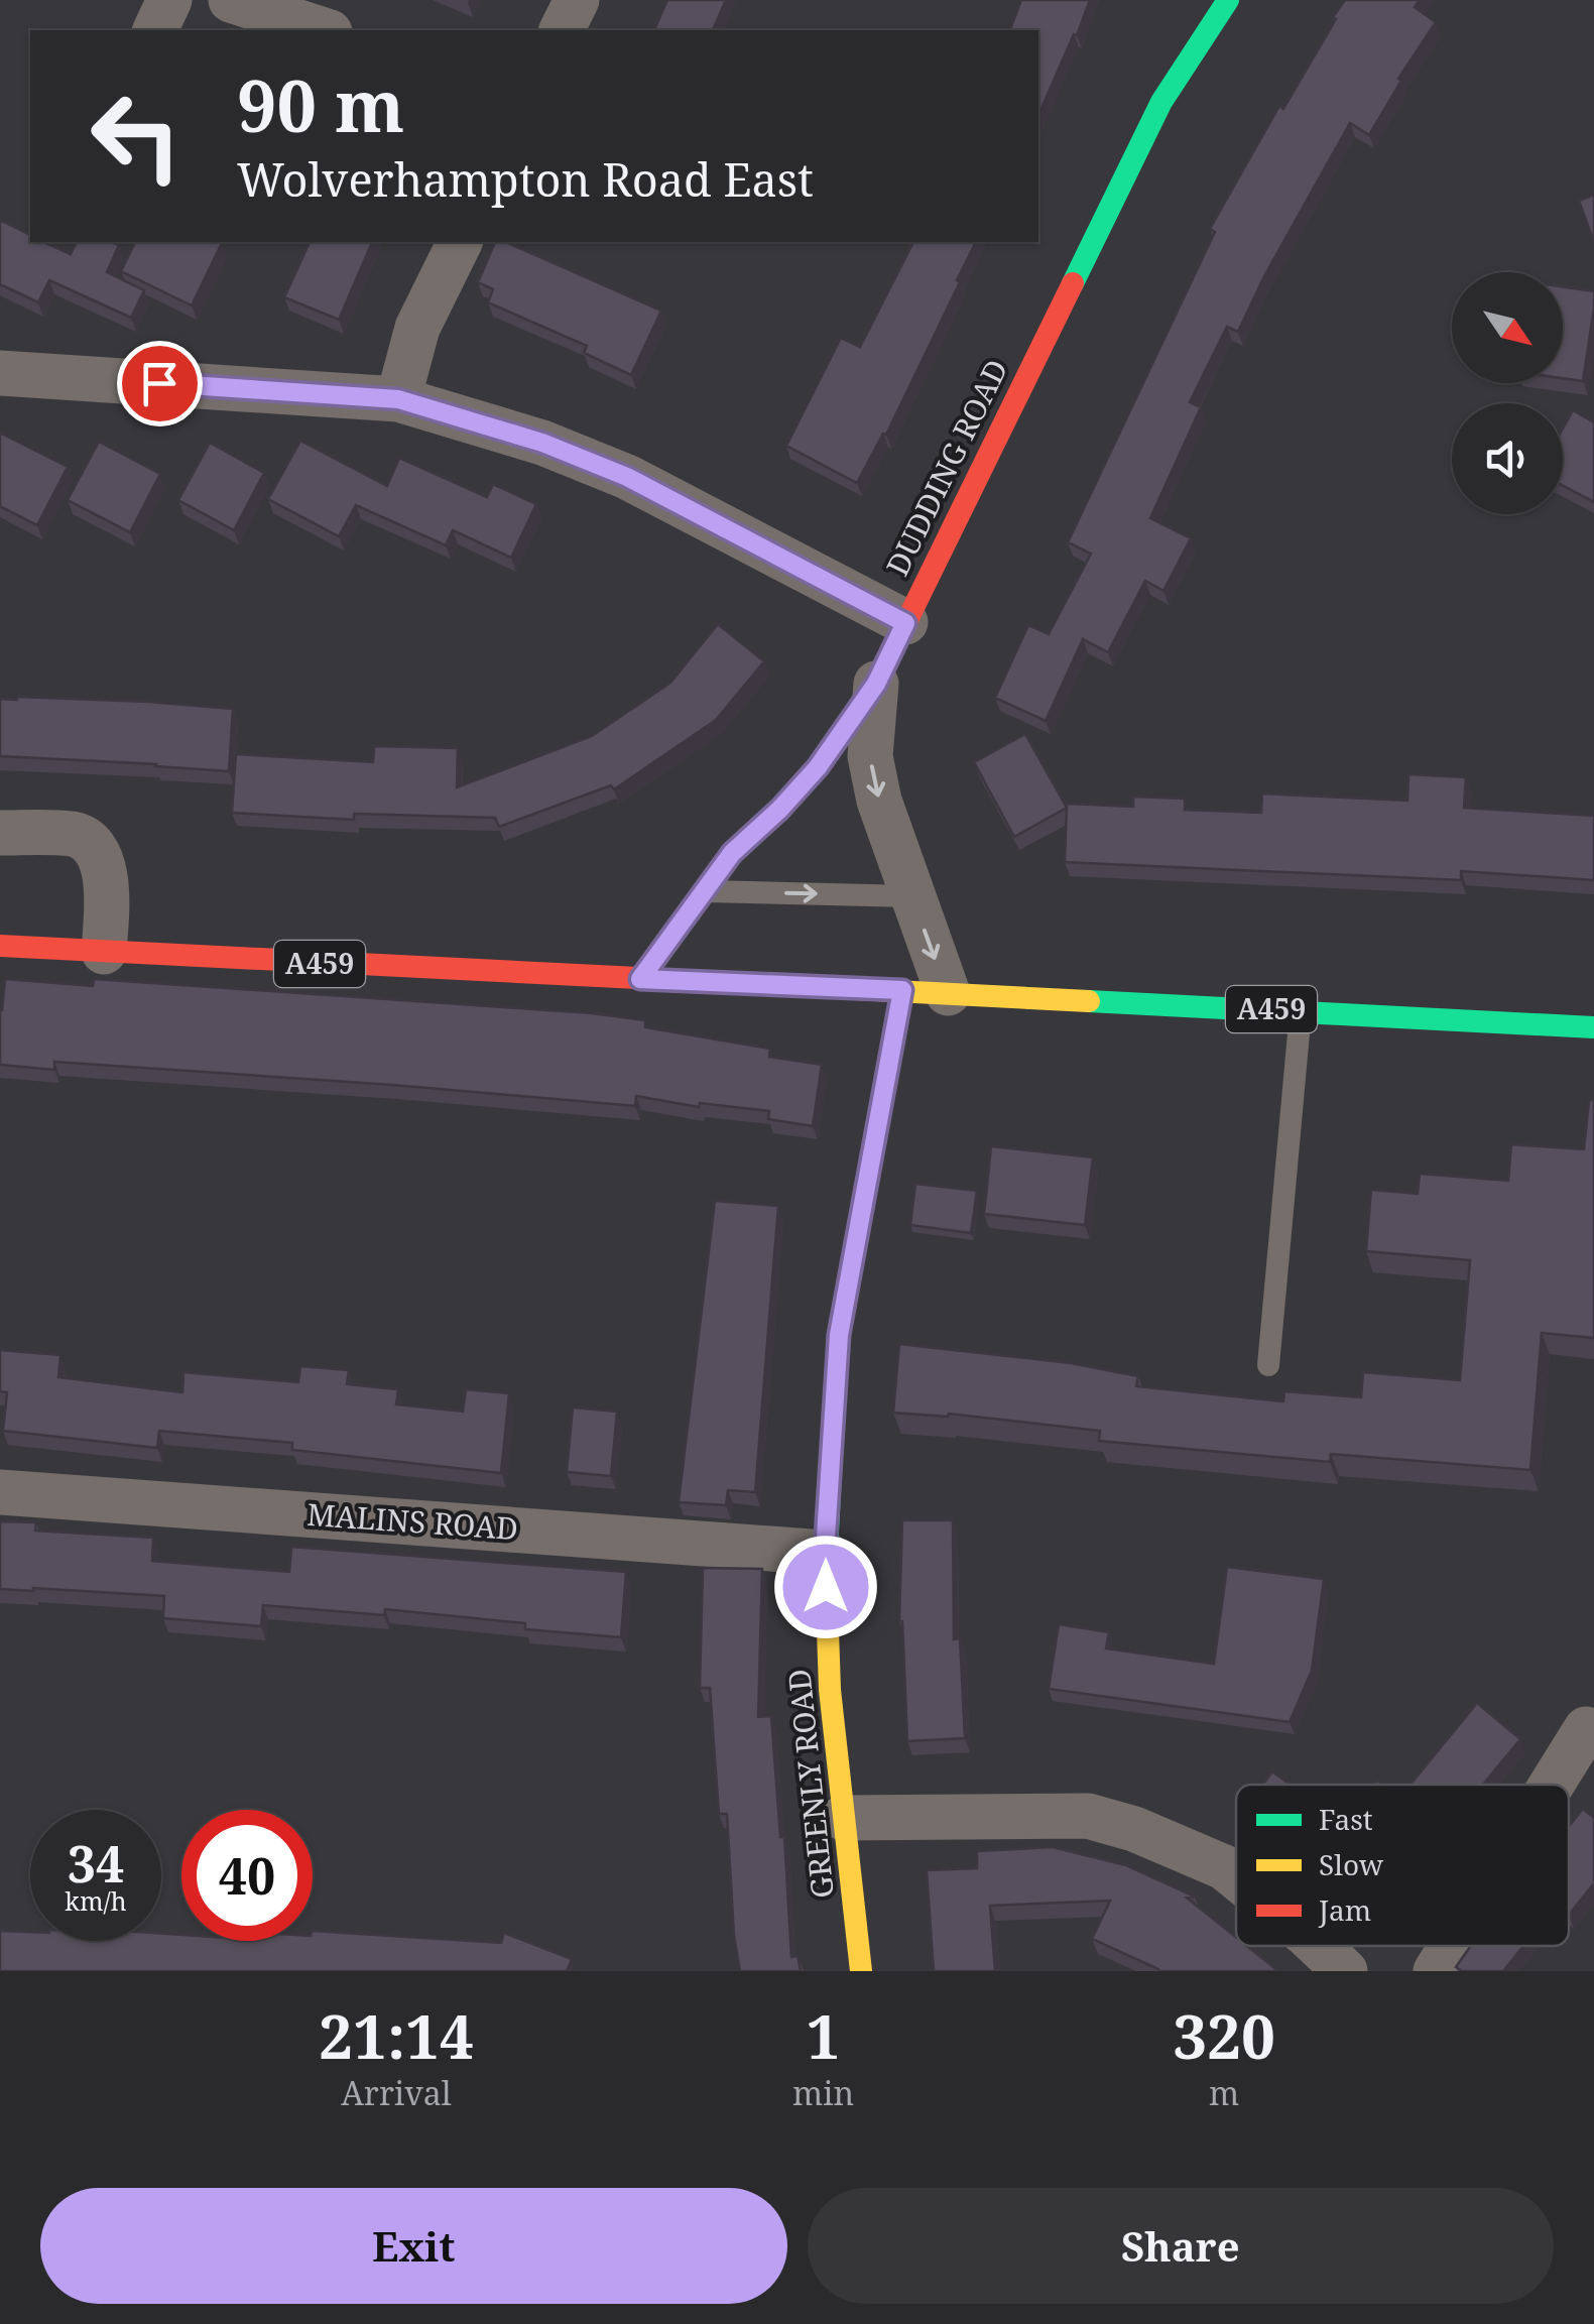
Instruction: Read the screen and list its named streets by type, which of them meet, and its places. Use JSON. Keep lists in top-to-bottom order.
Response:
{
  "streets": {
    "street": [
      "DUDDING ROAD",
      "A459",
      "MALINS ROAD",
      "GREENLY ROAD"
    ]
  },
  "crossings": [
    ["DUDDING ROAD", "A459"],
    ["A459", "GREENLY ROAD"],
    ["MALINS ROAD", "GREENLY ROAD"]
  ],
  "legend": ["Fast", "Slow", "Jam"],
  "north": "bottom right",
  "page": {
    "turn": ["90 m", "Wolverhampton Road East"],
    "speed": "34 km/h",
    "limit": "40",
    "eta": [
      "21:14",
      "Arrival",
      "1",
      "min",
      "320",
      "m"
    ],
    "buttons": ["Exit", "Share"]
  }
}
